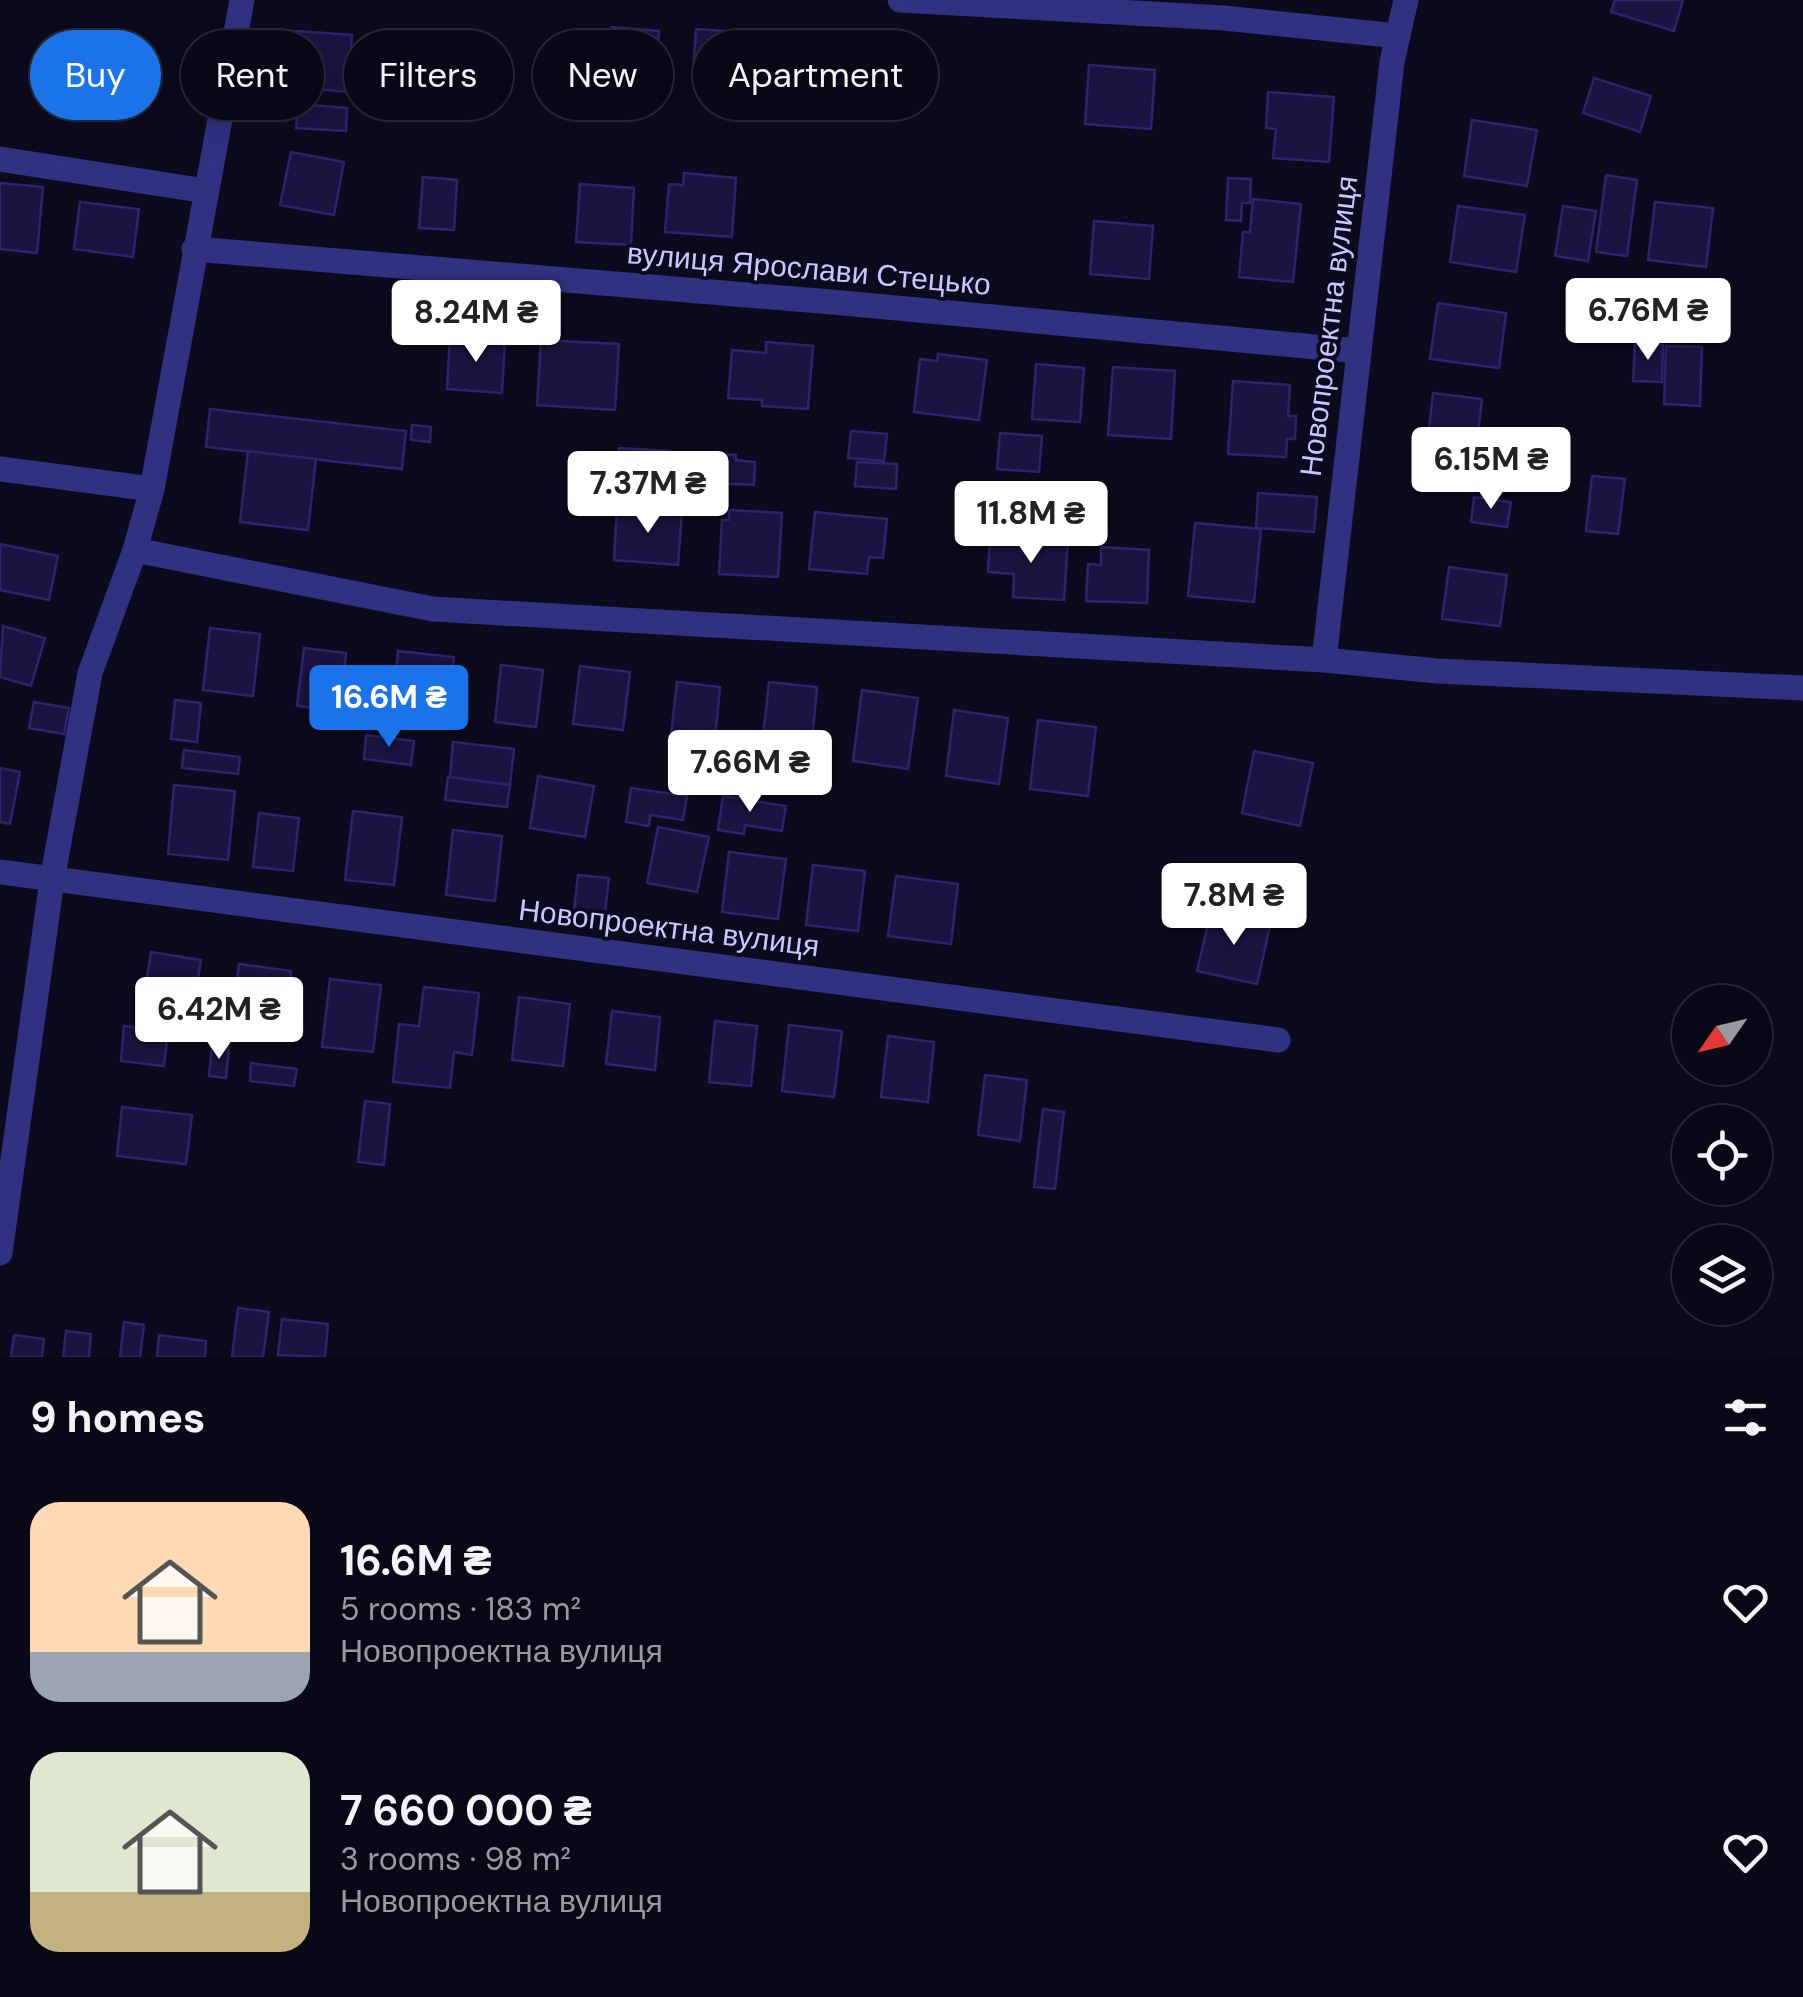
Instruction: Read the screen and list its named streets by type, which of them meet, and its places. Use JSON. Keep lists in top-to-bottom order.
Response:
{
  "streets": {
    "street": ["вулиця Ярослави Стецько", "Новопроектна вулиця"]
  },
  "crossings": [
    ["вулиця Ярослави Стецько", "Новопроектна вулиця"]
  ],
  "north": "bottom left",
  "page": {
    "chip": [
      "Buy",
      "Rent",
      "Filters",
      "New",
      "Apartment"
    ],
    "price": [
      "6.76M ₴",
      "8.24M ₴",
      "6.15M ₴",
      "7.37M ₴",
      "11.8M ₴",
      "16.6M ₴",
      "7.66M ₴",
      "7.8M ₴",
      "6.42M ₴"
    ],
    "heading": "9 homes",
    "list": [
      {
        "name": "16.6M ₴",
        "note": "5 rooms · 183 m² · Новопроектна вулиця"
      },
      {
        "name": "7 660 000 ₴",
        "note": "3 rooms · 98 m² · Новопроектна вулиця"
      }
    ]
  }
}
